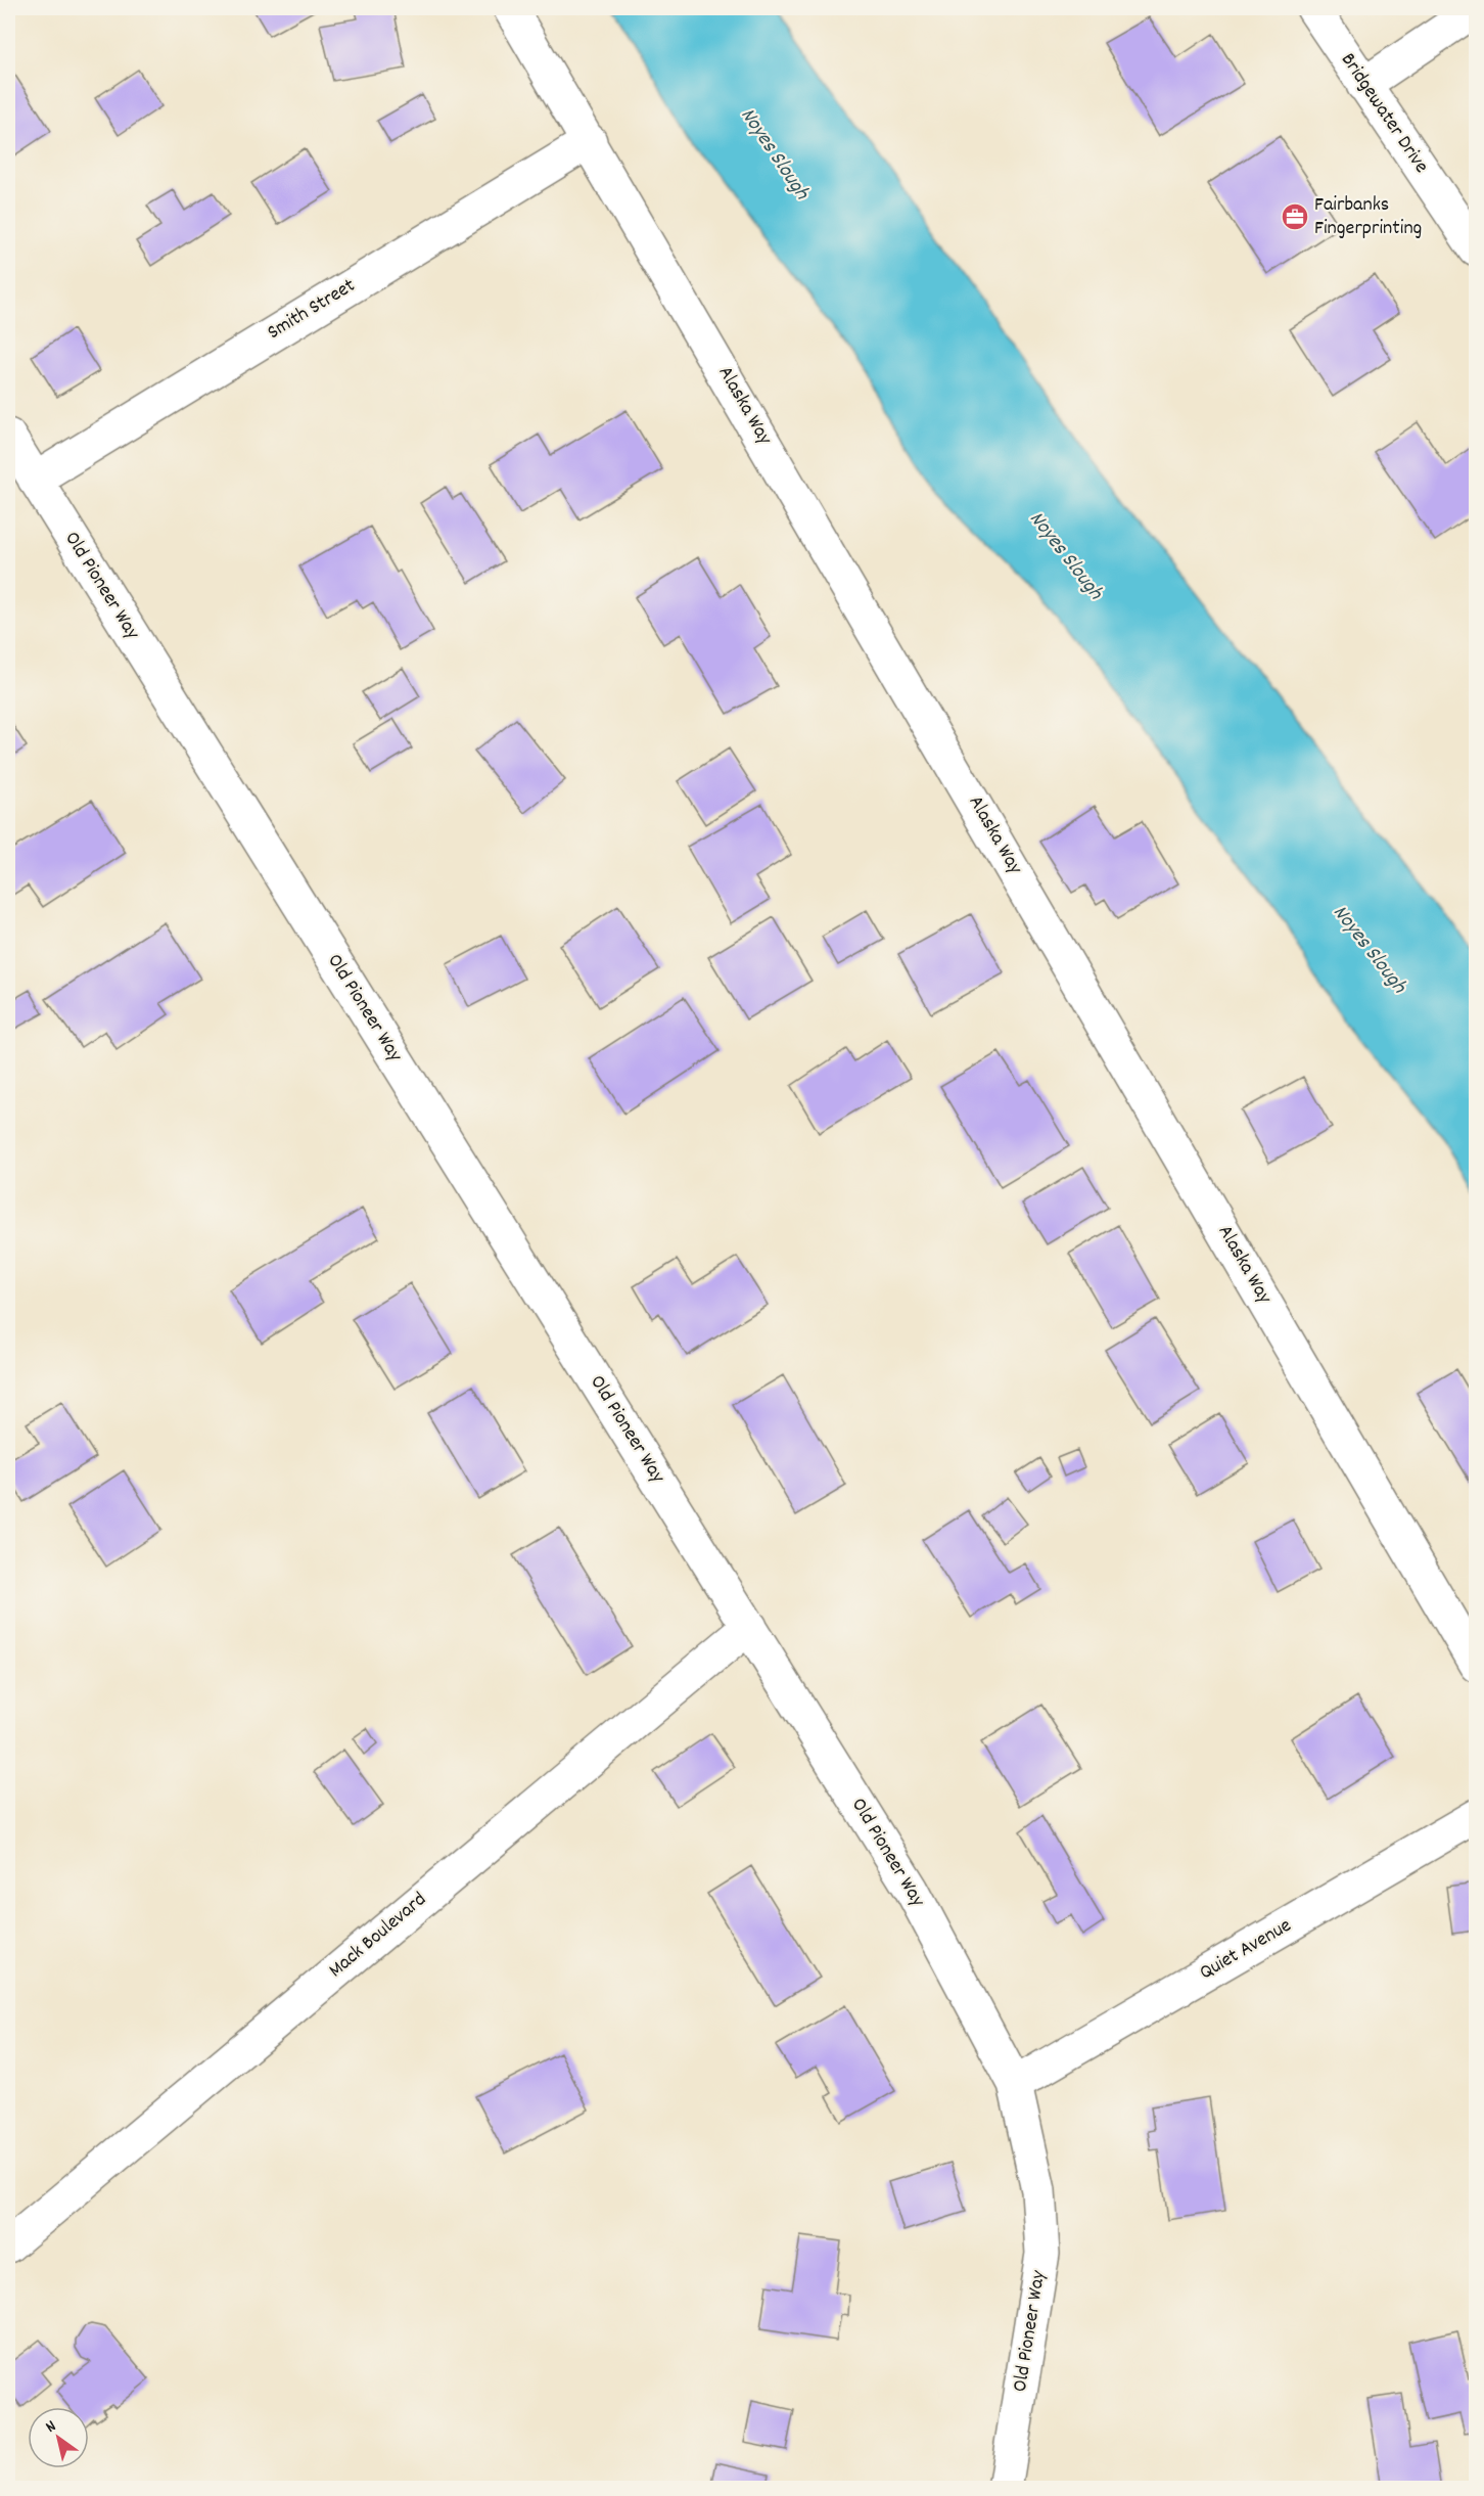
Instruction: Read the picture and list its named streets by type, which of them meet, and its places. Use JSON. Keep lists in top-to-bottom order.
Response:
{
  "streets": {
    "street": [
      "Bridgewater Drive",
      "Smith Street",
      "Alaska Way",
      "Old Pioneer Way",
      "Mack Boulevard",
      "Quiet Avenue"
    ]
  },
  "crossings": [
    ["Smith Street", "Alaska Way"],
    ["Smith Street", "Old Pioneer Way"],
    ["Old Pioneer Way", "Mack Boulevard"],
    ["Old Pioneer Way", "Quiet Avenue"]
  ],
  "water": ["Noyes Slough"],
  "places": {
    "office": ["Fairbanks Fingerprinting"]
  },
  "north": "top left"
}
